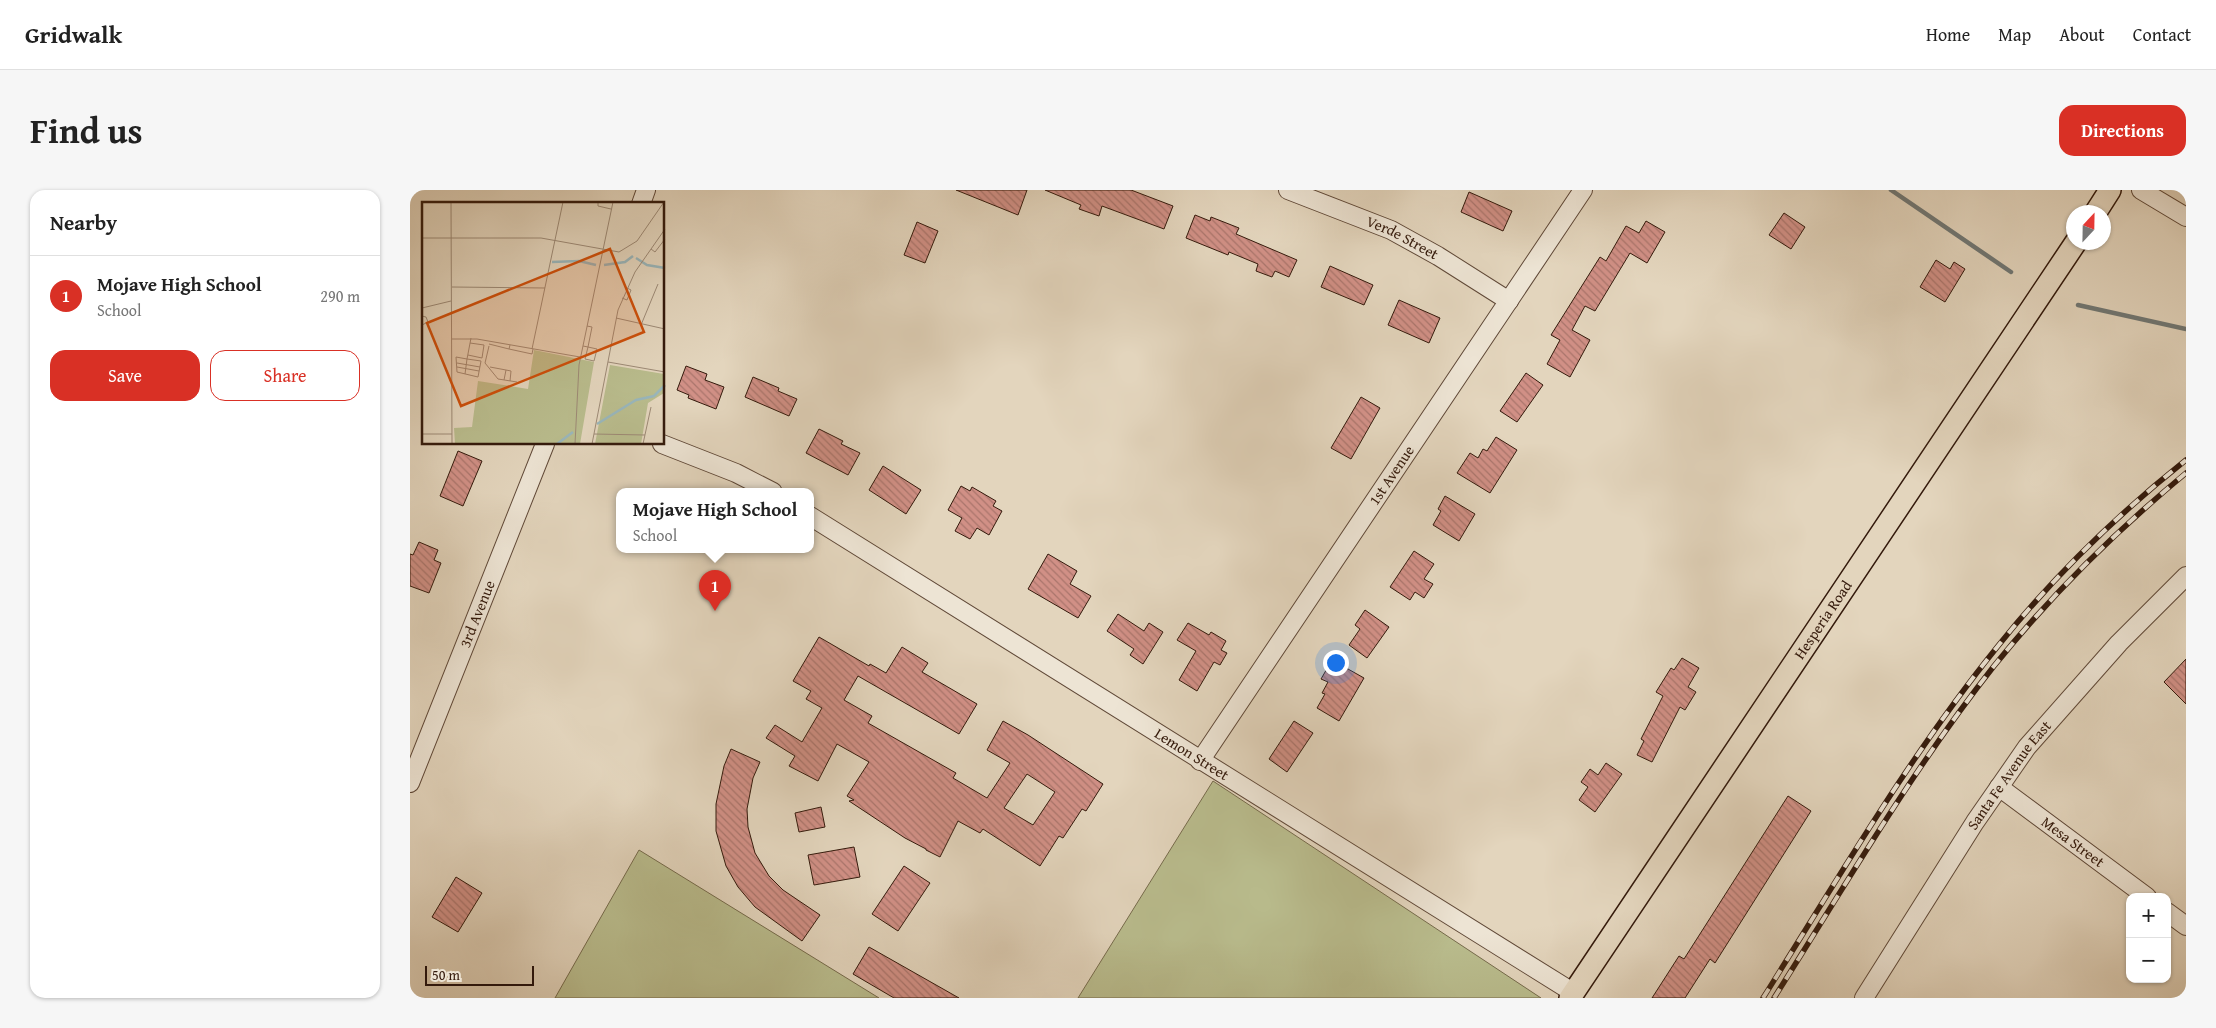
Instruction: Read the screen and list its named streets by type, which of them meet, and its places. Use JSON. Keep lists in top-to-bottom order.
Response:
{
  "streets": {
    "main road": ["Hesperia Road"],
    "street": [
      "Verde Street",
      "1st Avenue",
      "3rd Avenue",
      "Lemon Street",
      "Santa Fe Avenue East",
      "Mesa Street"
    ]
  },
  "crossings": [
    ["Verde Street", "1st Avenue"],
    ["1st Avenue", "Lemon Street"],
    ["Hesperia Road", "Lemon Street"],
    ["Santa Fe Avenue East", "Mesa Street"]
  ],
  "scale_bar": "50 m",
  "north": "top",
  "page": {
    "header": "Gridwalk",
    "nav": [
      "Home",
      "Map",
      "About",
      "Contact"
    ],
    "title": "Find us",
    "buttons": [
      "Directions",
      ["Save", "Share"]
    ],
    "heading": "Nearby",
    "list": [
      {
        "mark": "1",
        "name": "Mojave High School",
        "note": "School",
        "value": "290 m"
      }
    ],
    "popup": ["Mojave High School", "School"],
    "pins": "1",
    "map_buttons": ["+", "−"],
    "scale": "50 m"
  }
}
